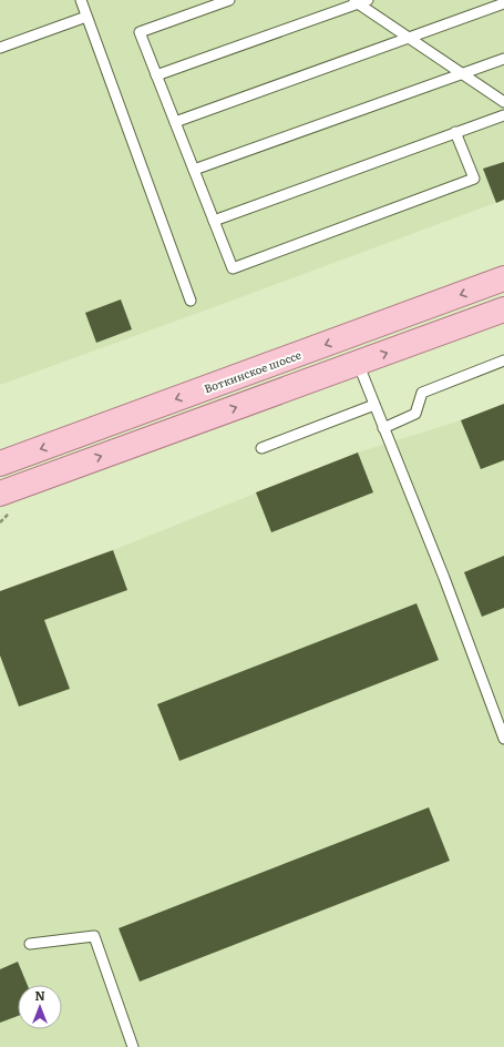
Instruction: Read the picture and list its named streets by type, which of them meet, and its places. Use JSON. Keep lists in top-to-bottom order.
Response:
{
  "streets": {
    "main road": ["Воткинское шоссе"]
  },
  "north": "top"
}
